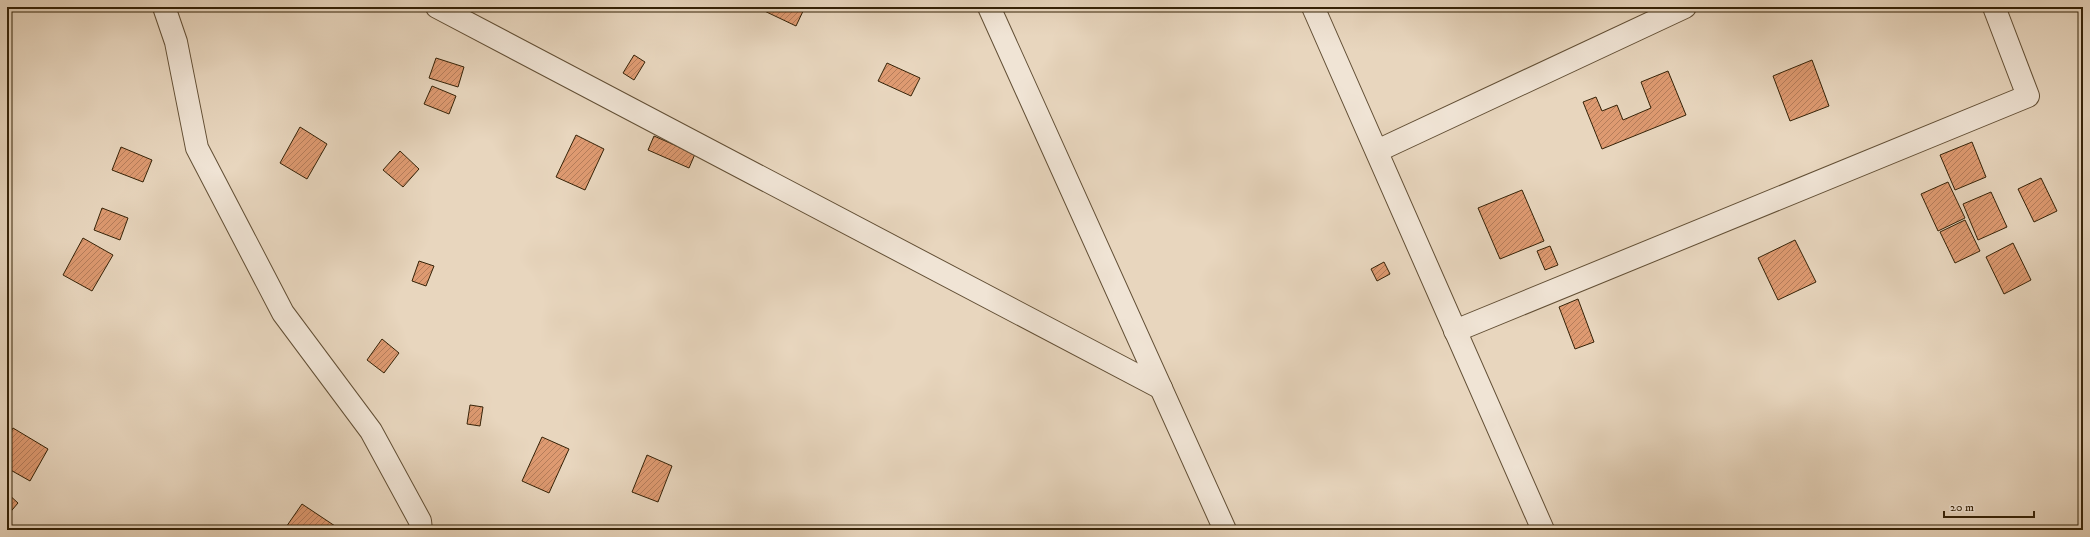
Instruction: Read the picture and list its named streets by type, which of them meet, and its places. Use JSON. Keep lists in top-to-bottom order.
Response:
{
  "scale_bar": "20 m"
}
